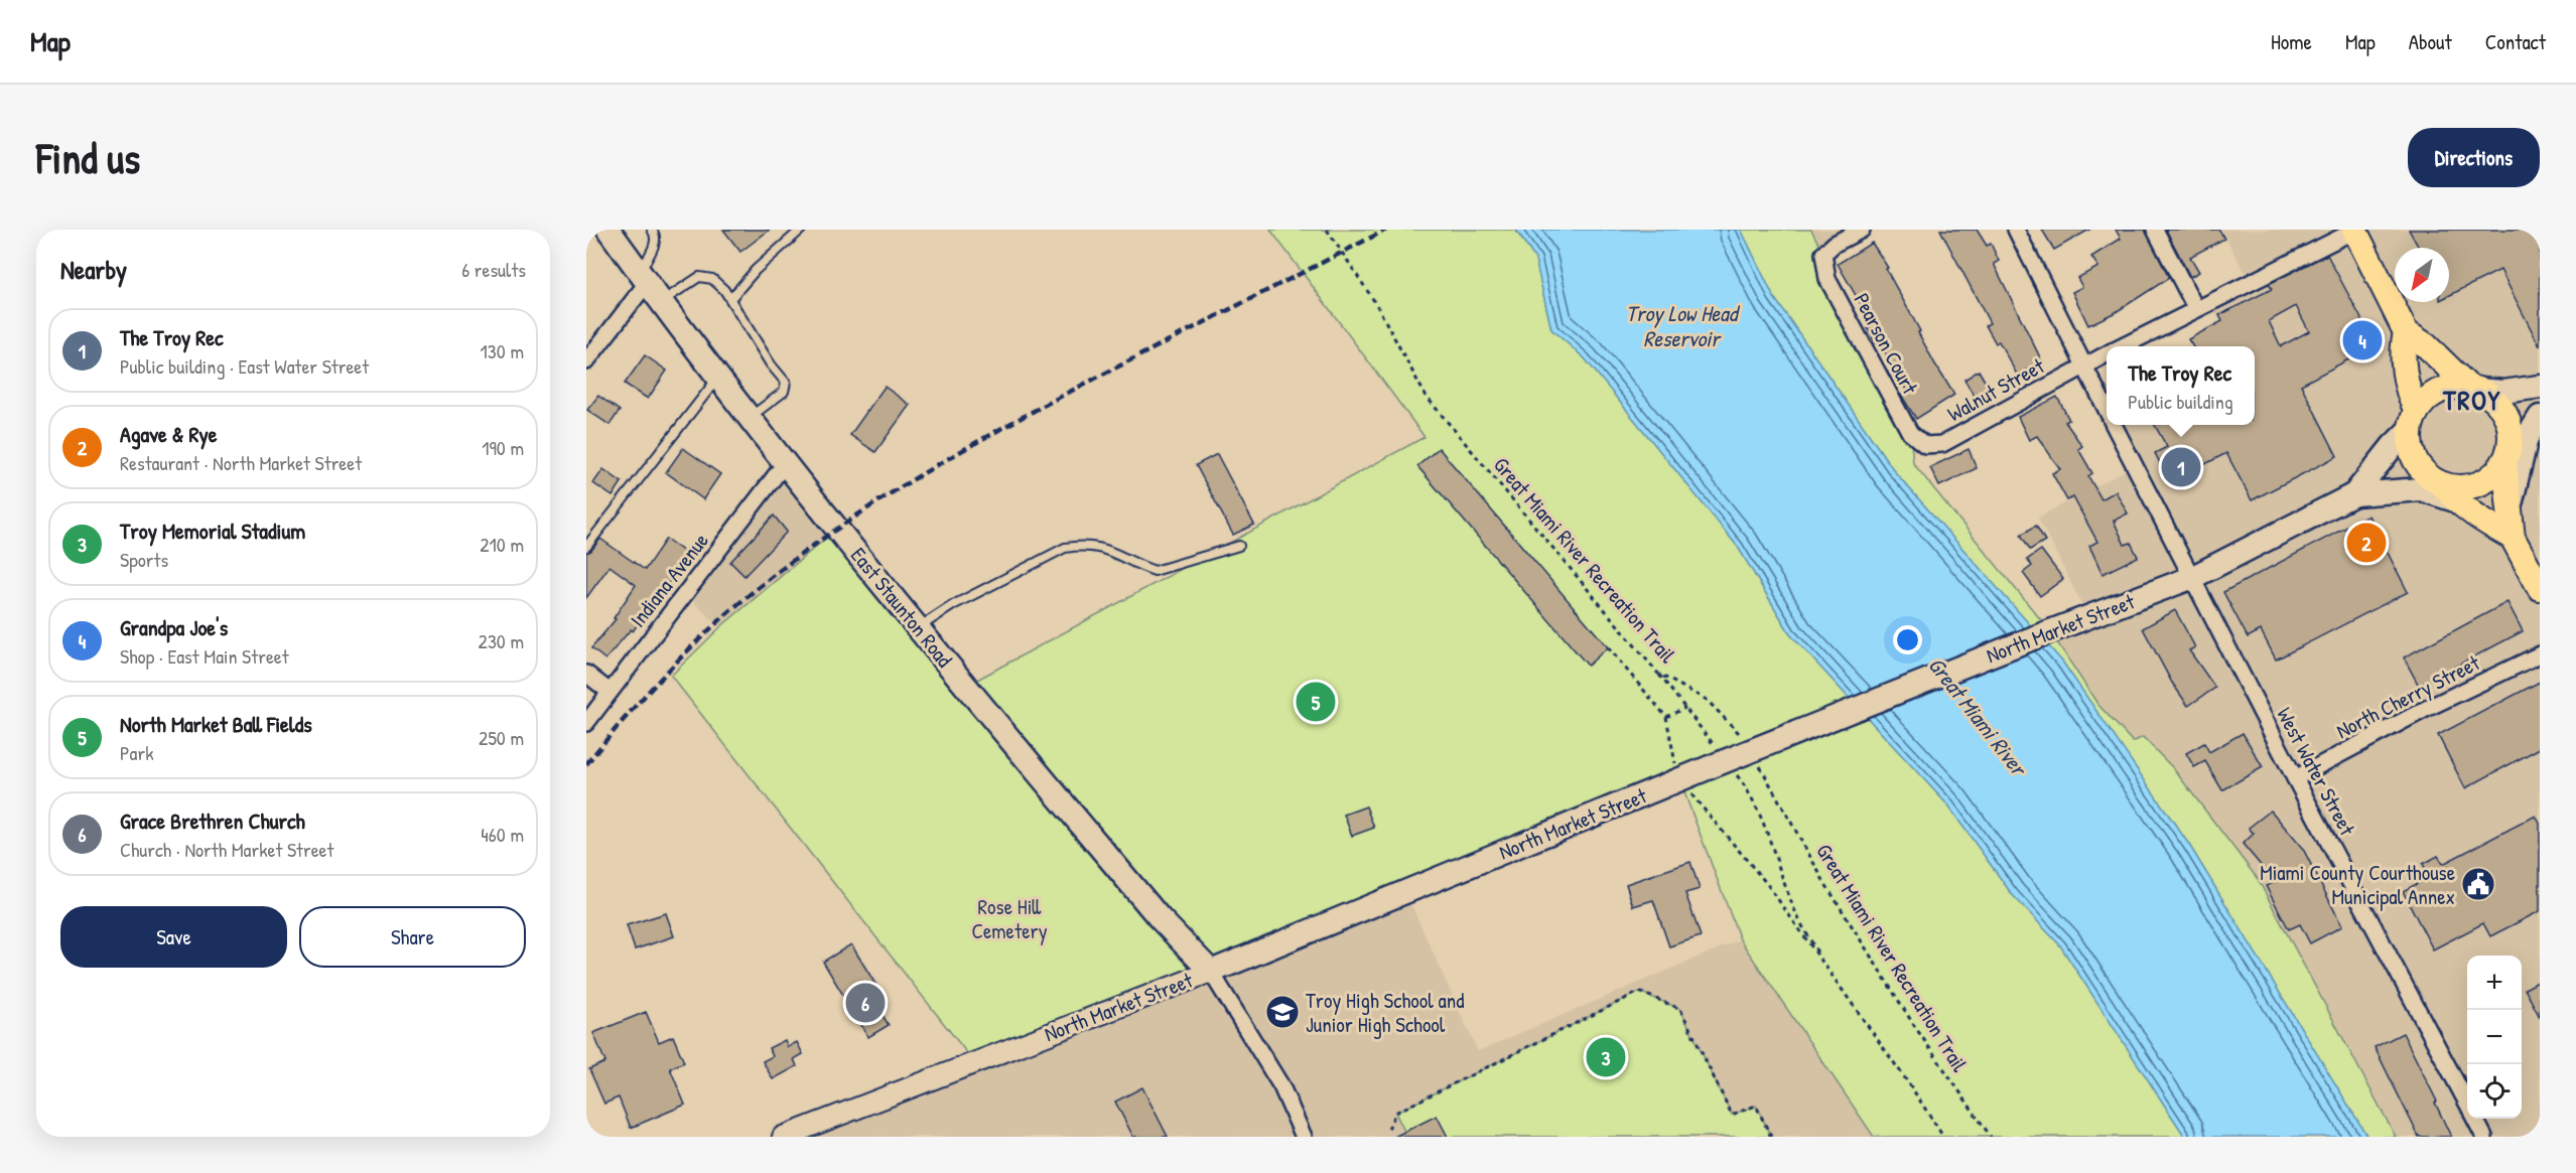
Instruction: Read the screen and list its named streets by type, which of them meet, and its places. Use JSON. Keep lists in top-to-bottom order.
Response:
{
  "streets": {
    "main road": ["East Staunton Road", "North Market Street"],
    "street": [
      "Pearson Court",
      "Walnut Street",
      "Indiana Avenue",
      "North Cherry Street",
      "West Water Street"
    ],
    "path": ["Great Miami River Recreation Trail"]
  },
  "crossings": [
    ["Pearson Court", "Walnut Street"],
    ["Walnut Street", "West Water Street"],
    ["Indiana Avenue", "East Staunton Road"],
    ["East Staunton Road", "North Market Street"],
    ["North Market Street", "West Water Street"],
    ["North Cherry Street", "West Water Street"]
  ],
  "districts": ["TROY"],
  "water": ["Troy Low Head Reservoir", "Great Miami River"],
  "parks": ["Rose Hill Cemetery"],
  "places": {
    "public building": ["Miami County Courthouse Municipal Annex"],
    "school or university": ["Troy High School and Junior High School"]
  },
  "north": "bottom left",
  "page": {
    "header": "Map",
    "nav": [
      "Home",
      "Map",
      "About",
      "Contact"
    ],
    "buttons": [
      "Directions",
      ["Save", "Share"]
    ],
    "title": "Find us",
    "heading": ["Nearby", "6 results"],
    "list": [
      {
        "mark": "1",
        "name": "The Troy Rec",
        "note": "Public building · East Water Street",
        "value": "130 m"
      },
      {
        "mark": "2",
        "name": "Agave & Rye",
        "note": "Restaurant · North Market Street",
        "value": "190 m"
      },
      {
        "mark": "3",
        "name": "Troy Memorial Stadium",
        "note": "Sports",
        "value": "210 m"
      },
      {
        "mark": "4",
        "name": "Grandpa Joe's",
        "note": "Shop · East Main Street",
        "value": "230 m"
      },
      {
        "mark": "5",
        "name": "North Market Ball Fields",
        "note": "Park",
        "value": "250 m"
      },
      {
        "mark": "6",
        "name": "Grace Brethren Church",
        "note": "Church · North Market Street",
        "value": "460 m"
      }
    ],
    "pins": [
      "4",
      "1",
      "2",
      "5",
      "6",
      "3"
    ],
    "popup": ["The Troy Rec", "Public building"],
    "map_buttons": ["+", "−"]
  }
}
